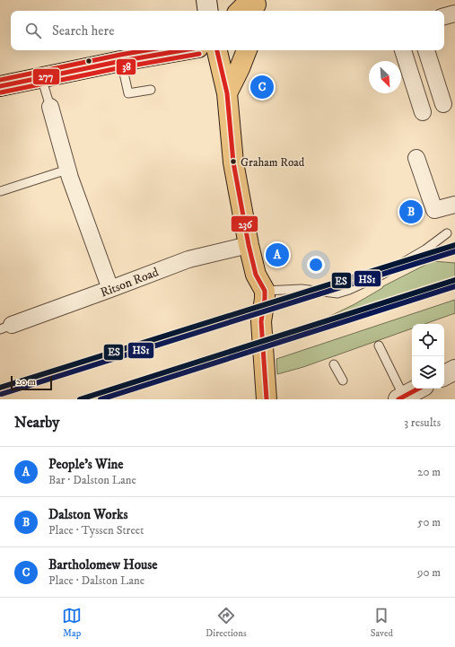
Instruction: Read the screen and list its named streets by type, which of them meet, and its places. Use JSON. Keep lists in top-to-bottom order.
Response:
{
  "streets": {
    "street": ["Ritson Road"]
  },
  "places": ["Graham Road"],
  "lines": [
    "transit line 236",
    "transit line 277",
    "transit line 38",
    "transit line ES",
    "transit line HS1"
  ],
  "scale_bar": "20 m",
  "north": "bottom right",
  "page": {
    "search": "Search here",
    "pins": ["C", "B", "A"],
    "scale": "20 m",
    "heading": ["Nearby", "3 results"],
    "list": [
      {
        "mark": "A",
        "name": "People's Wine",
        "note": "Bar · Dalston Lane",
        "value": "20 m"
      },
      {
        "mark": "B",
        "name": "Dalston Works",
        "note": "Place · Tyssen Street",
        "value": "50 m"
      },
      {
        "mark": "C",
        "name": "Bartholomew House",
        "note": "Place · Dalston Lane",
        "value": "90 m"
      }
    ],
    "nav": ["Map", "Directions", "Saved"]
  }
}
